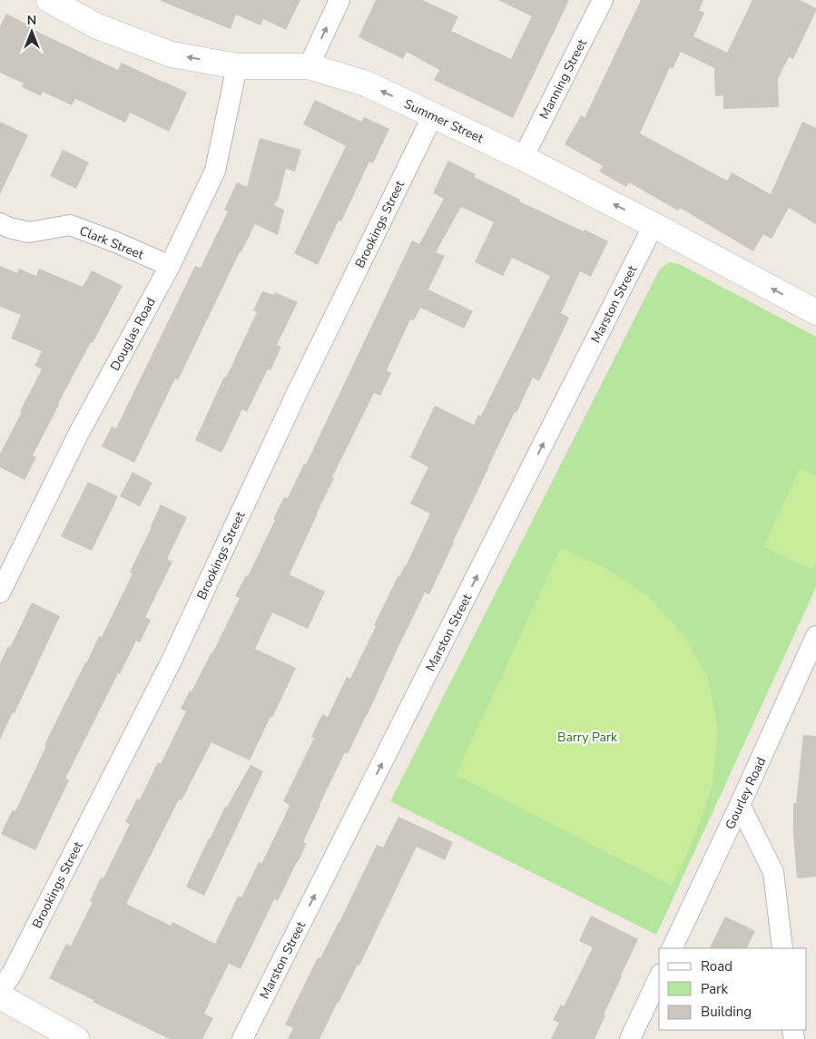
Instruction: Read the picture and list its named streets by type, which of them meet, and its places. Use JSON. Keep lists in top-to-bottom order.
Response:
{
  "streets": {
    "street": [
      "Manning Street",
      "Summer Street",
      "Brookings Street",
      "Clark Street",
      "Marston Street",
      "Douglas Road",
      "Gourley Road"
    ]
  },
  "crossings": [
    ["Manning Street", "Summer Street"],
    ["Summer Street", "Brookings Street"],
    ["Summer Street", "Marston Street"],
    ["Summer Street", "Douglas Road"],
    ["Clark Street", "Douglas Road"]
  ],
  "one_way": ["Summer Street", "Marston Street"],
  "parks": ["Barry Park"],
  "legend": ["Road", "Park", "Building"],
  "north": "top"
}
